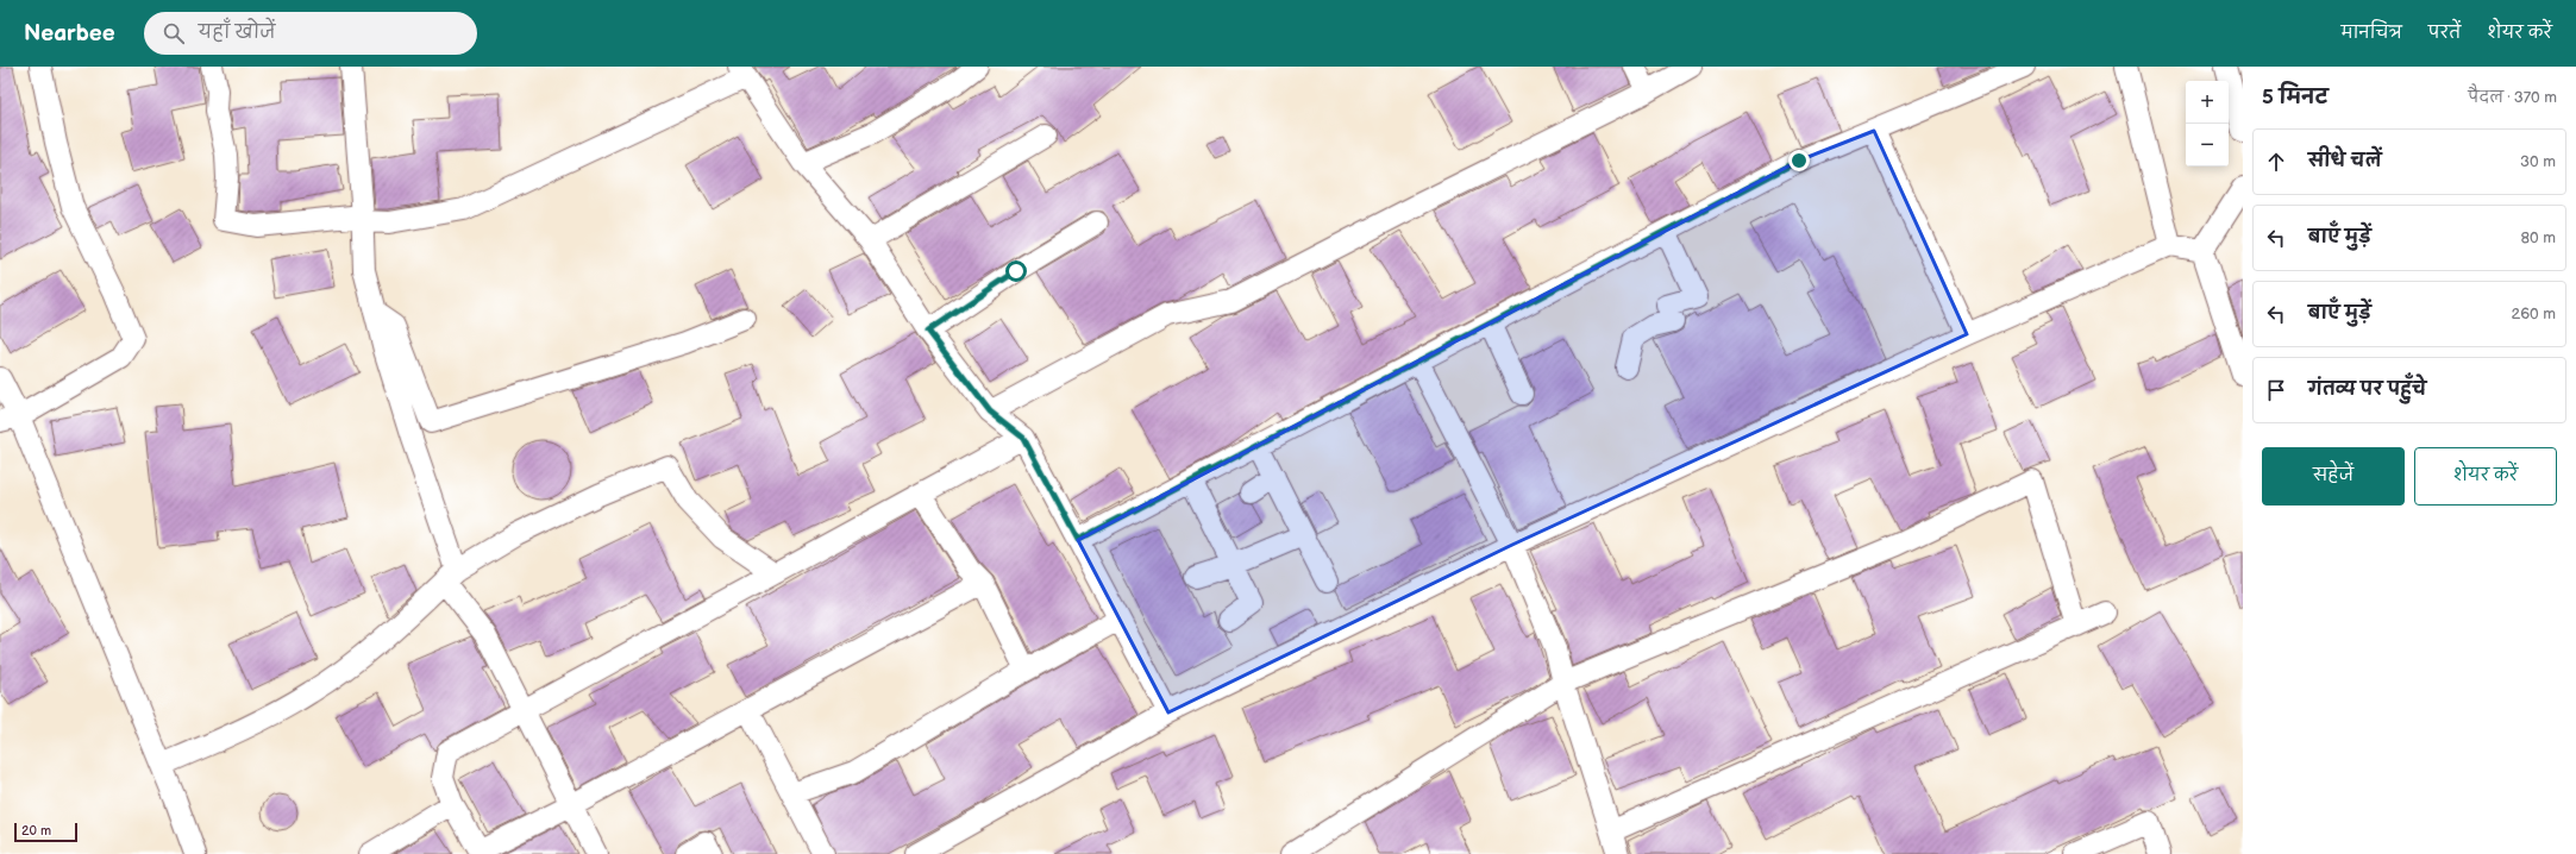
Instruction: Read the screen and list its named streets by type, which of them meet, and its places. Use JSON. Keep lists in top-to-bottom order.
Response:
{
  "scale_bar": "20 m",
  "page": {
    "header": "Nearbee",
    "search": "यहाँ खोजें",
    "nav": ["मानचित्र", "परतें", "शेयर करें"],
    "heading": ["5 मिनट", "पैदल · 370 m"],
    "map_buttons": ["+", "−"],
    "list": [
      ["सीधे चलें", "30 m"],
      ["बाएँ मुड़ें", "80 m"],
      ["बाएँ मुड़ें", "260 m"],
      "गंतव्य पर पहुँचे"
    ],
    "buttons": ["सहेजें", "शेयर करें"],
    "scale": "20 m"
  }
}
